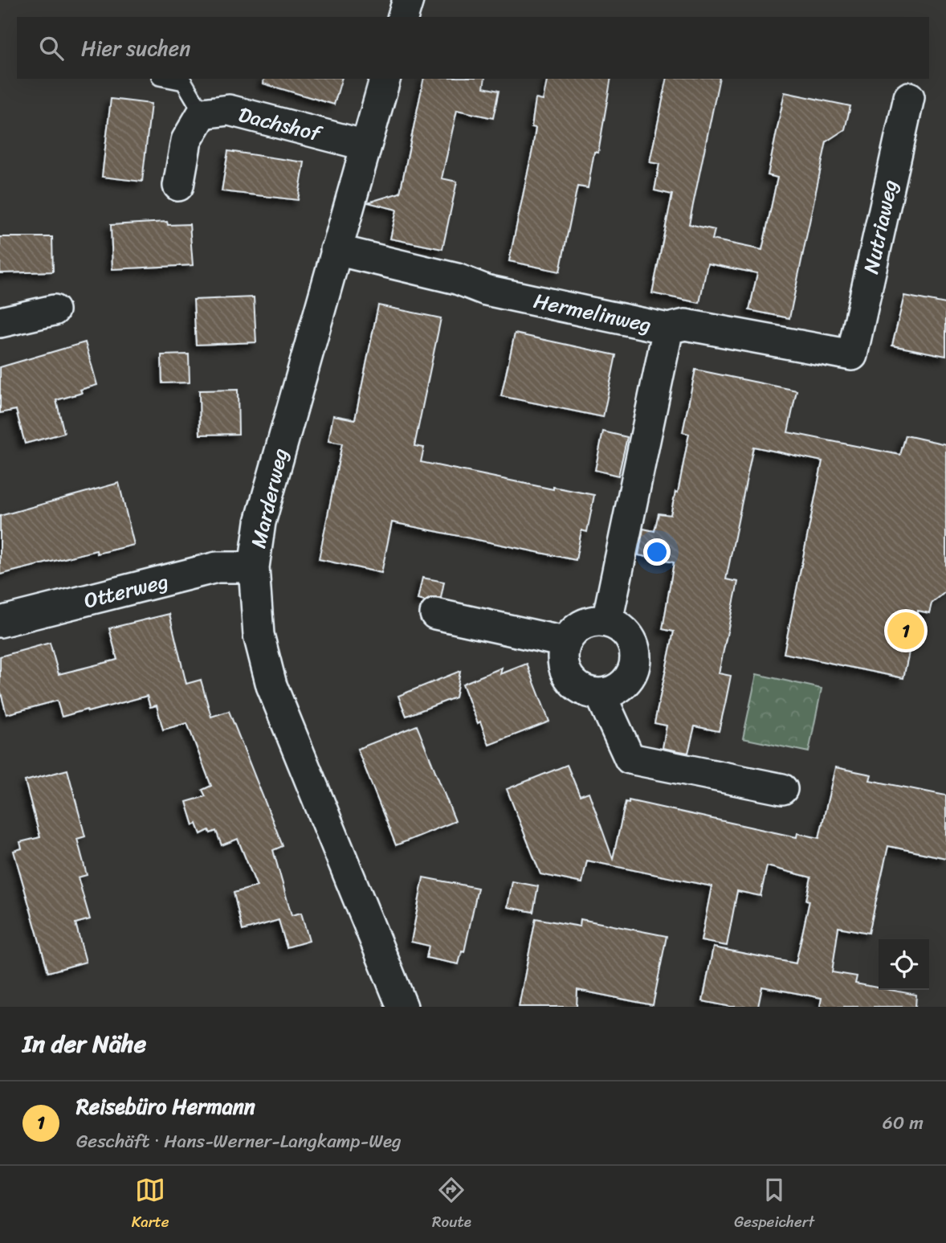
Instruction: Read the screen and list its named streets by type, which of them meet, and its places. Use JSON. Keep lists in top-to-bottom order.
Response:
{
  "streets": {
    "street": [
      "Dachshof",
      "Nutriaweg",
      "Hermelinweg",
      "Marderweg",
      "Otterweg"
    ]
  },
  "crossings": [
    ["Dachshof", "Marderweg"],
    ["Nutriaweg", "Hermelinweg"],
    ["Hermelinweg", "Marderweg"],
    ["Marderweg", "Otterweg"]
  ],
  "page": {
    "search": "Hier suchen",
    "pins": "1",
    "heading": "In der Nähe",
    "list": [
      {
        "mark": "1",
        "name": "Reisebüro Hermann",
        "note": "Geschäft · Hans-Werner-Langkamp-Weg",
        "value": "60 m"
      }
    ],
    "nav": ["Karte", "Route", "Gespeichert"]
  }
}
